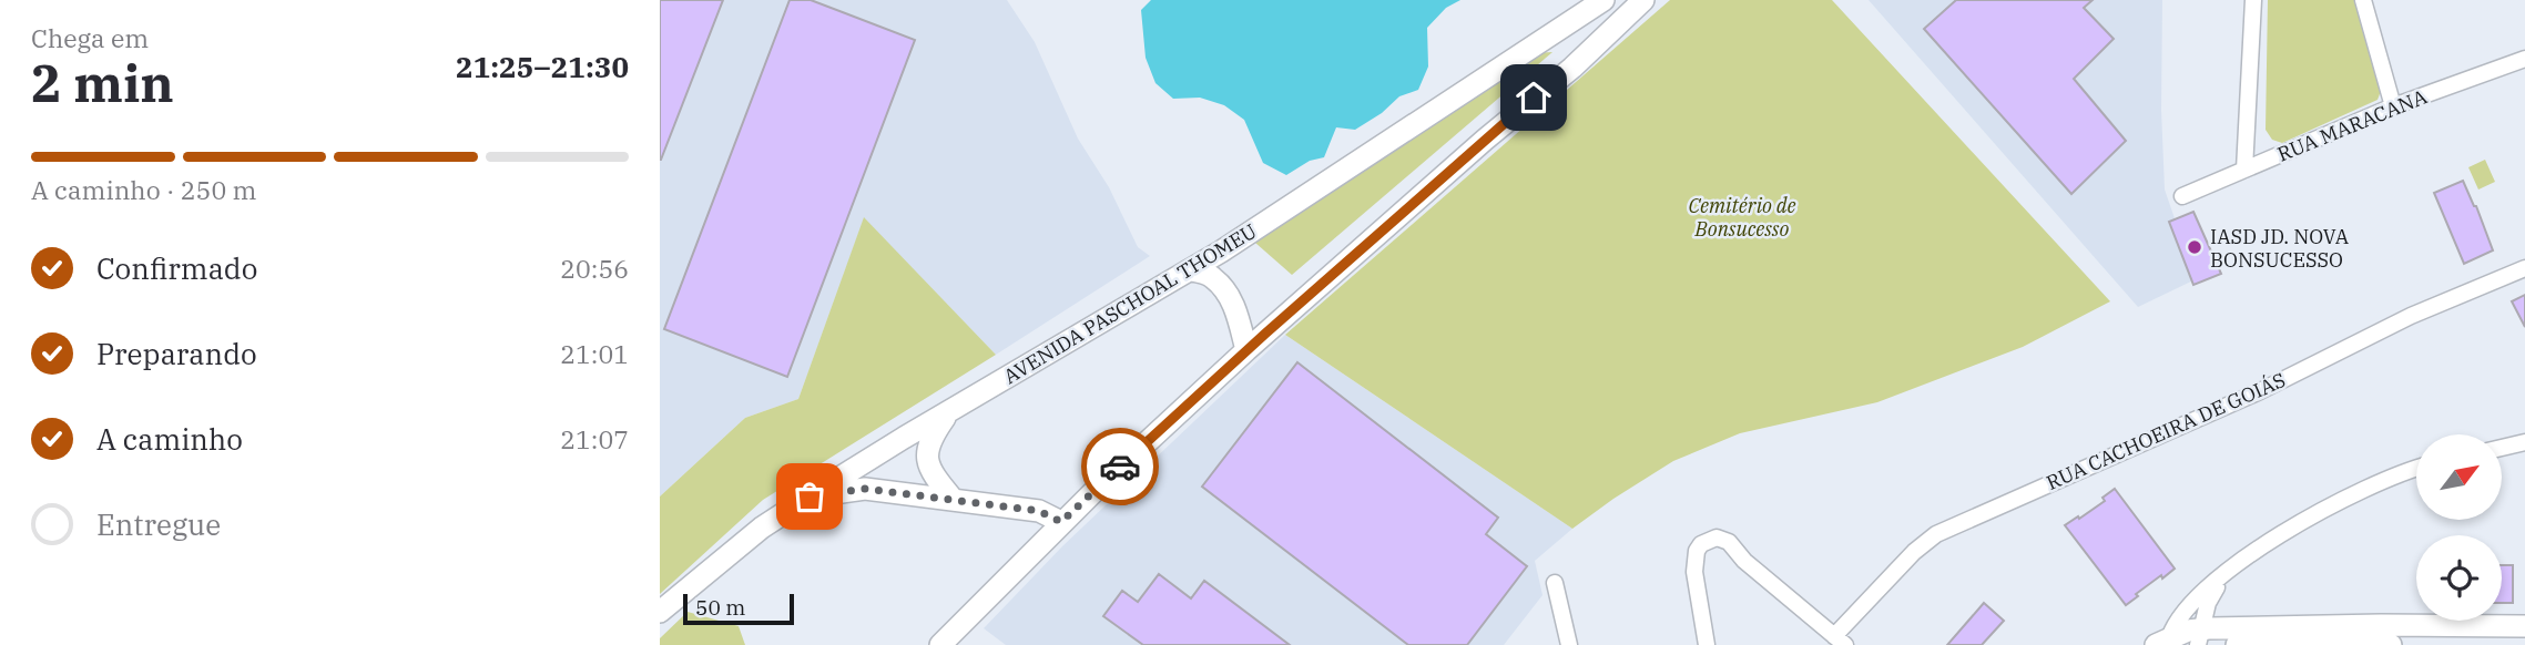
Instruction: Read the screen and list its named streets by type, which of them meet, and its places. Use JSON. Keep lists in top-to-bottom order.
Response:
{
  "streets": {
    "main road": ["AVENIDA PASCHOAL THOMEU"],
    "street": ["RUA MARACANA", "RUA CACHOEIRA DE GOIÁS"]
  },
  "parks": ["Cemitério de Bonsucesso"],
  "places": ["IASD JD. NOVA BONSUCESSO"],
  "scale_bar": "50 m",
  "north": "top right",
  "page": {
    "heading": ["2 min", "Chega em", "21:25–21:30"],
    "bar": "A caminho · 250 m",
    "list": [
      ["Confirmado", "20:56"],
      ["Preparando", "21:01"],
      ["A caminho", "21:07"],
      "Entregue"
    ],
    "scale": "50 m"
  }
}
